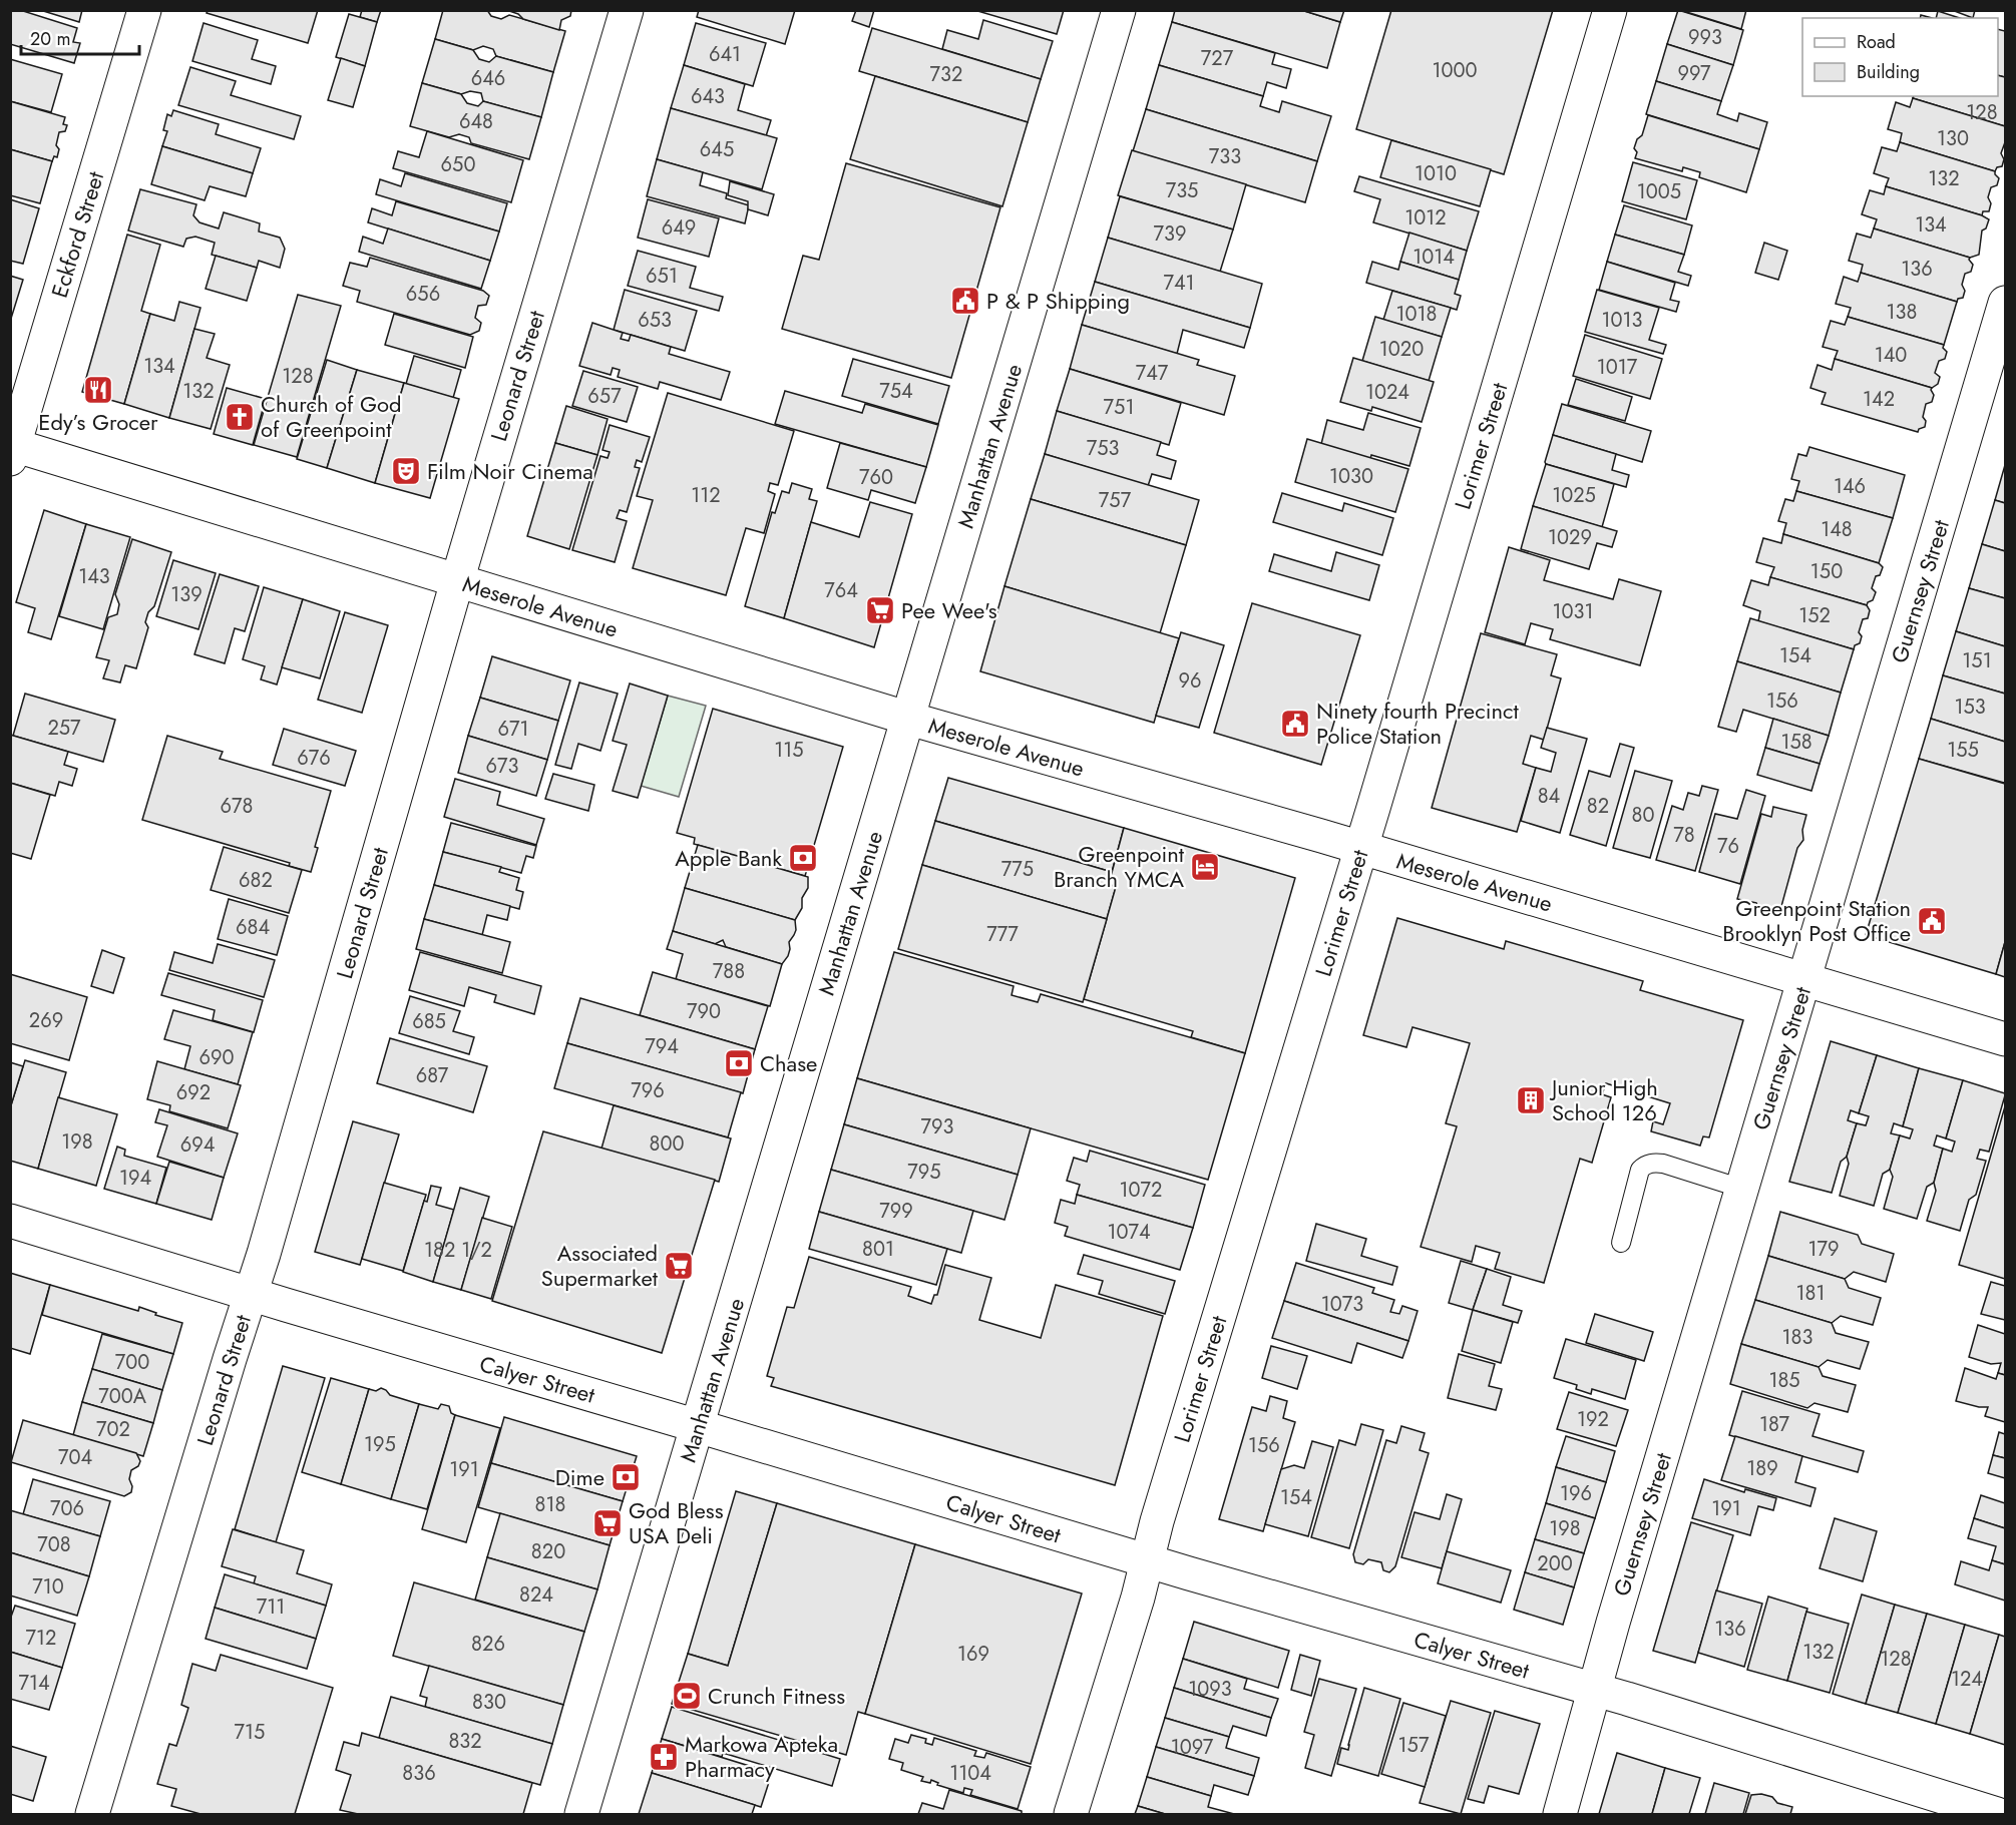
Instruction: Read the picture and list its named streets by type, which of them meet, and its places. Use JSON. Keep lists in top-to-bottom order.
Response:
{
  "streets": {
    "street": [
      "Eckford Street",
      "Leonard Street",
      "Manhattan Avenue",
      "Lorimer Street",
      "Guernsey Street",
      "Meserole Avenue",
      "Calyer Street"
    ]
  },
  "crossings": [
    ["Eckford Street", "Meserole Avenue"],
    ["Leonard Street", "Meserole Avenue"],
    ["Leonard Street", "Calyer Street"],
    ["Manhattan Avenue", "Meserole Avenue"],
    ["Manhattan Avenue", "Calyer Street"],
    ["Lorimer Street", "Meserole Avenue"],
    ["Lorimer Street", "Calyer Street"],
    ["Guernsey Street", "Meserole Avenue"],
    ["Guernsey Street", "Calyer Street"]
  ],
  "places": {
    "public building": ["P & P Shipping", "Ninety fourth Precinct Police Station", "Greenpoint Station Brooklyn Post Office"],
    "restaurant": ["Edy’s Grocer"],
    "church": ["Church of God of Greenpoint"],
    "theatre": ["Film Noir Cinema"],
    "supermarket": ["Pee Wee's", "Associated Supermarket", "God Bless USA Deli"],
    "bank": ["Apple Bank", "Chase", "Dime"],
    "hotel": ["Greenpoint Branch YMCA"],
    "building": ["Junior High School 126"],
    "sports": ["Crunch Fitness"],
    "pharmacy": ["Markowa Apteka Pharmacy"]
  },
  "house_numbers": [
    "993",
    "641",
    "727",
    "1000",
    "997",
    "732",
    "646",
    "643",
    "128",
    "648",
    "130",
    "645",
    "733",
    "650",
    "1010",
    "132",
    "735",
    "1005",
    "1012",
    "134",
    "649",
    "739",
    "1014",
    "136",
    "651",
    "741",
    "656",
    "138",
    "1018",
    "653",
    "1013",
    "1020",
    "140",
    "134",
    "1017",
    "747",
    "128",
    "132",
    "754",
    "1024",
    "657",
    "142",
    "751",
    "753",
    "1030",
    "760",
    "146",
    "112",
    "1025",
    "757",
    "148",
    "1029",
    "150",
    "143",
    "764",
    "139",
    "1031",
    "152",
    "154",
    "151",
    "96",
    "156",
    "153",
    "257",
    "671",
    "158",
    "115",
    "155",
    "676",
    "673",
    "84",
    "678",
    "82",
    "80",
    "78",
    "76",
    "775",
    "682",
    "684",
    "777",
    "788",
    "790",
    "269",
    "685",
    "794",
    "690",
    "687",
    "796",
    "692",
    "793",
    "198",
    "800",
    "694",
    "795",
    "194",
    "1072",
    "799",
    "1074",
    "801",
    "179",
    "182 1/2",
    "181",
    "1073",
    "183",
    "700",
    "185",
    "700A",
    "192",
    "187",
    "702",
    "195",
    "156",
    "704",
    "189",
    "191",
    "196",
    "154",
    "818",
    "706",
    "191",
    "198",
    "708",
    "820",
    "200",
    "710",
    "824",
    "711",
    "136",
    "712",
    "826",
    "132",
    "169",
    "128",
    "124",
    "714",
    "1093",
    "830",
    "715",
    "832",
    "157",
    "1097",
    "836",
    "1104"
  ],
  "legend": ["Road", "Building"],
  "scale_bar": "20 m"
}
